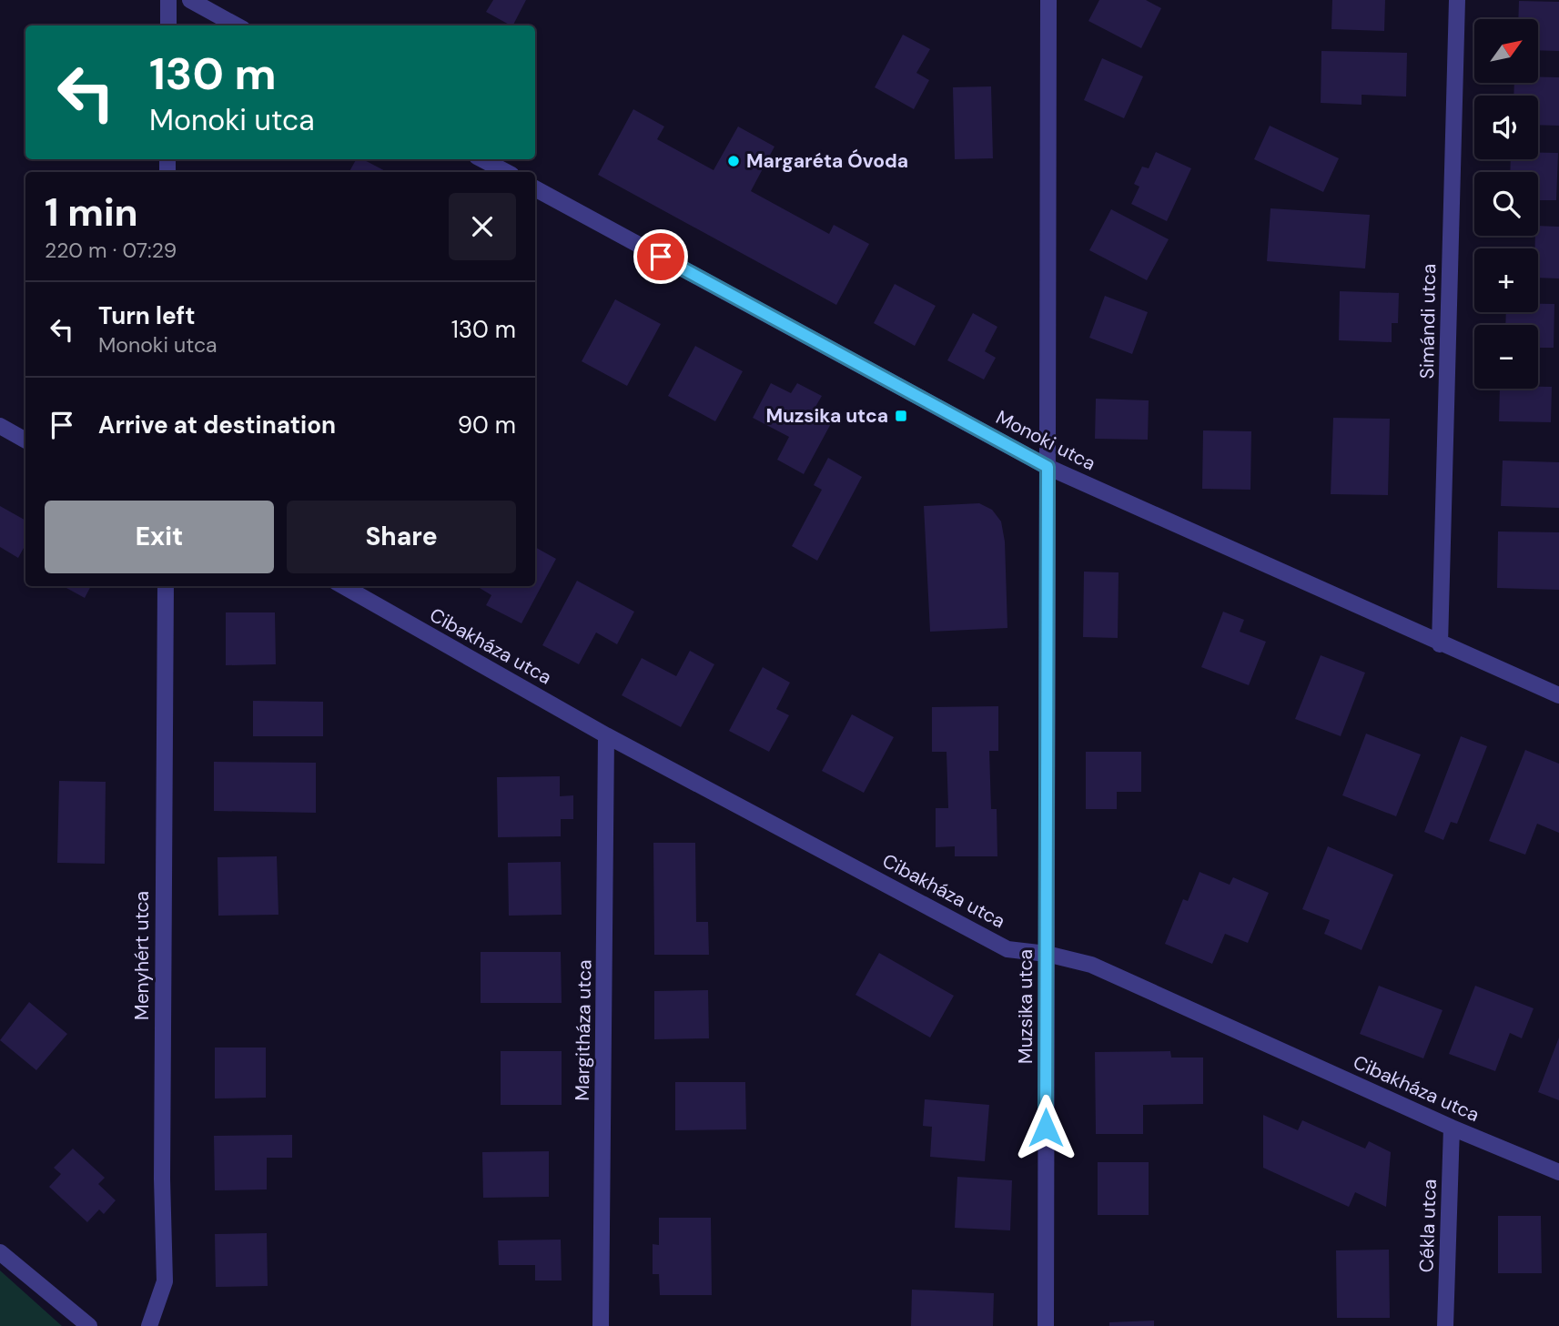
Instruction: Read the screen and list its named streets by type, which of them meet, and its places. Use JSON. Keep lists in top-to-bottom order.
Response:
{
  "streets": {
    "street": [
      "Simándi utca",
      "Monoki utca",
      "Cibakháza utca",
      "Menyhért utca",
      "Muzsika utca",
      "Margitháza utca",
      "Cékla utca"
    ]
  },
  "crossings": [
    ["Simándi utca", "Monoki utca"],
    ["Monoki utca", "Muzsika utca"],
    ["Cibakháza utca", "Muzsika utca"],
    ["Cibakháza utca", "Margitháza utca"],
    ["Cibakháza utca", "Cékla utca"]
  ],
  "places": {
    "other": ["Margaréta Óvoda"],
    "transit": ["Muzsika utca"]
  },
  "north": "top right",
  "page": {
    "map_buttons": ["+", "−"],
    "turn": ["130 m", "Monoki utca"],
    "heading": ["1 min", "220 m · 07:29"],
    "list": [
      {
        "name": "Turn left",
        "note": "Monoki utca",
        "value": "130 m"
      },
      {
        "name": "Arrive at destination",
        "value": "90 m"
      }
    ],
    "buttons": ["Exit", "Share"]
  }
}
